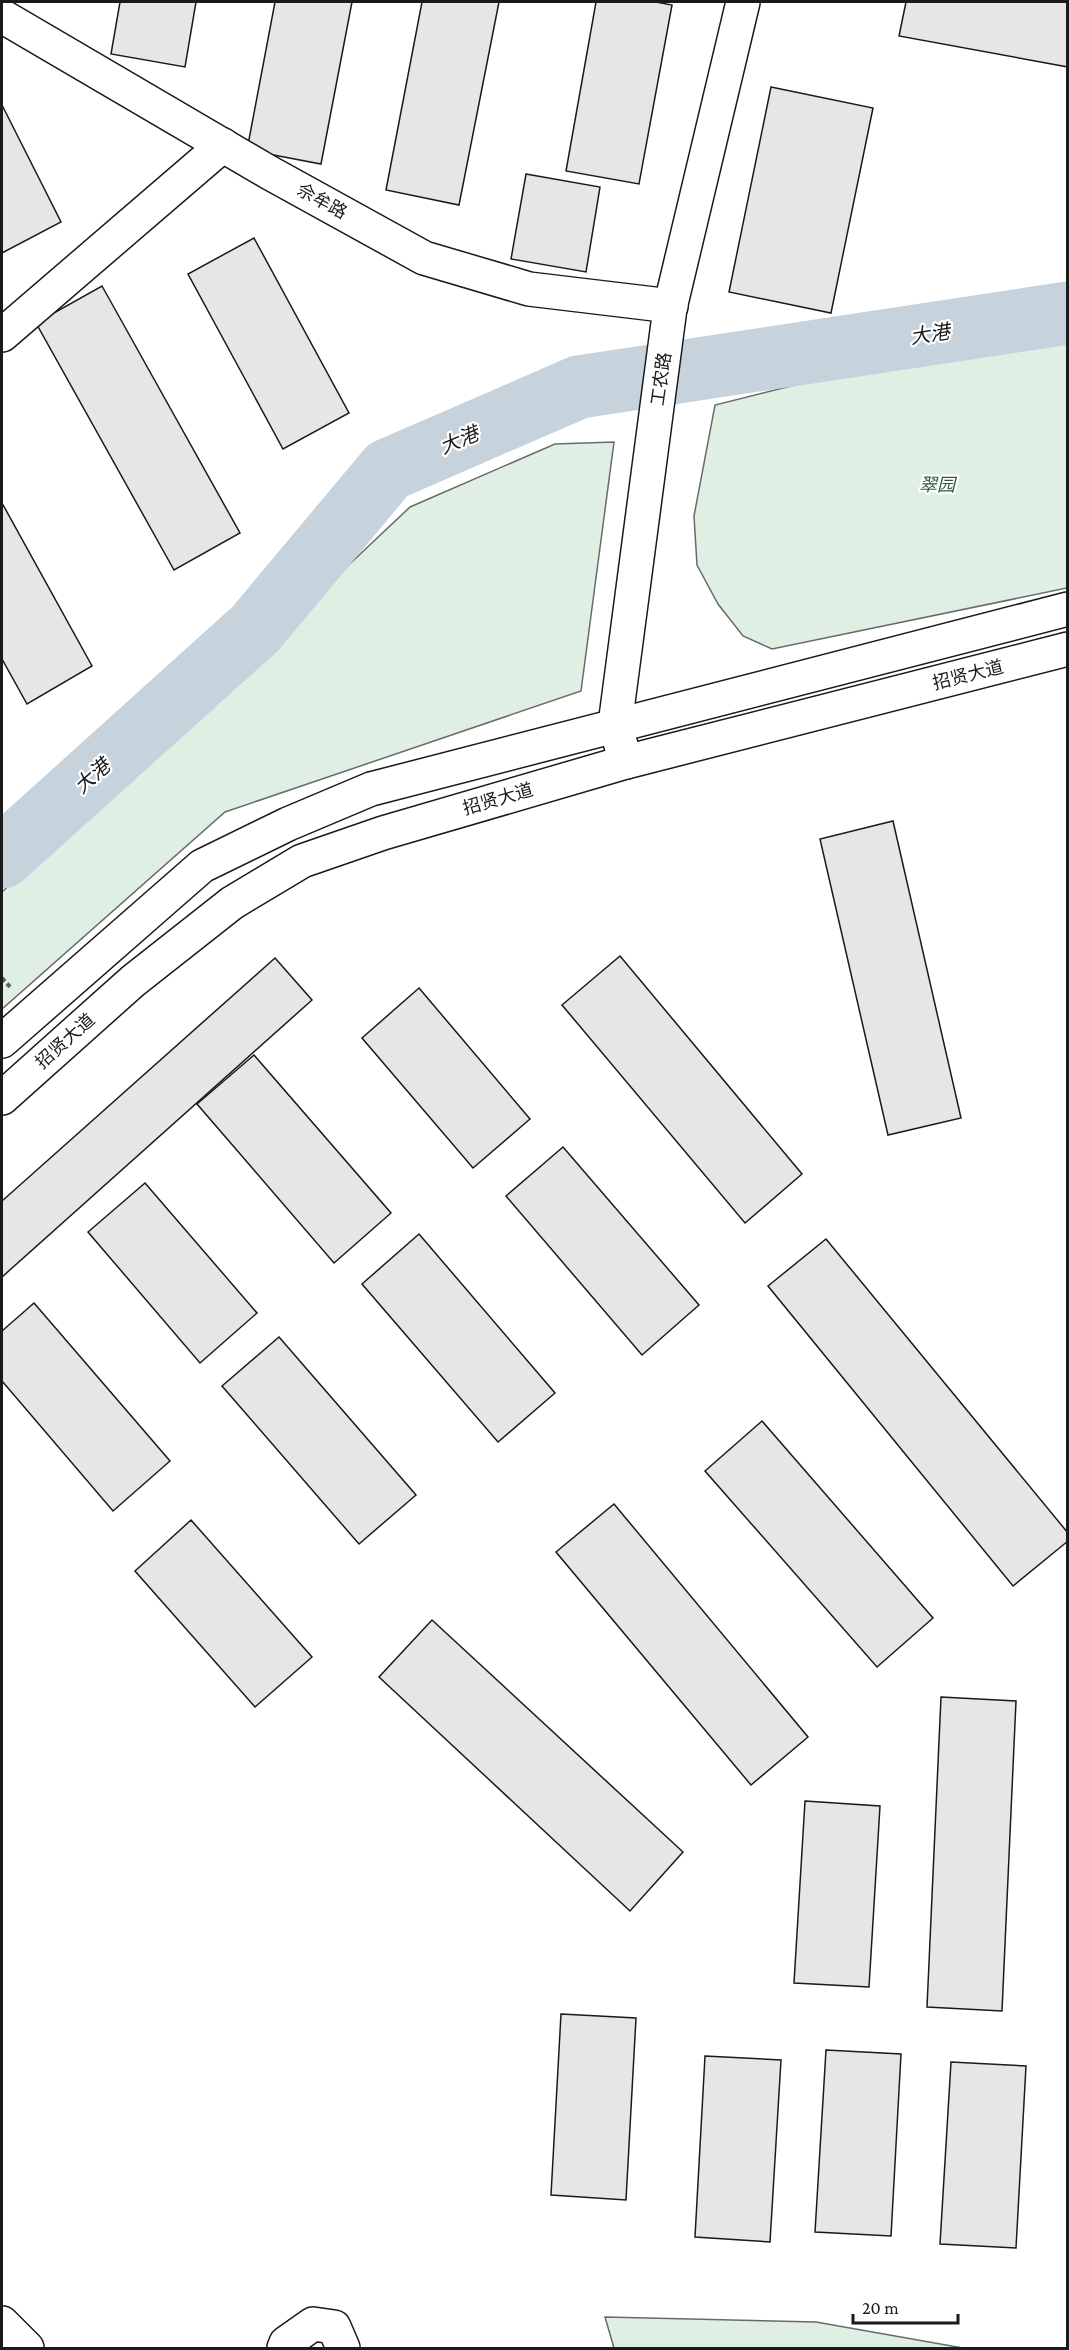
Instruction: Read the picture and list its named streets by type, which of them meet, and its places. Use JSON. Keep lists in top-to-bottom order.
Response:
{
  "streets": {
    "main road": ["佘牟路", "工农路", "招贤大道"]
  },
  "crossings": [
    ["佘牟路", "工农路"],
    ["工农路", "招贤大道"]
  ],
  "water": ["大港"],
  "parks": ["翠园"],
  "scale_bar": "20 m"
}
